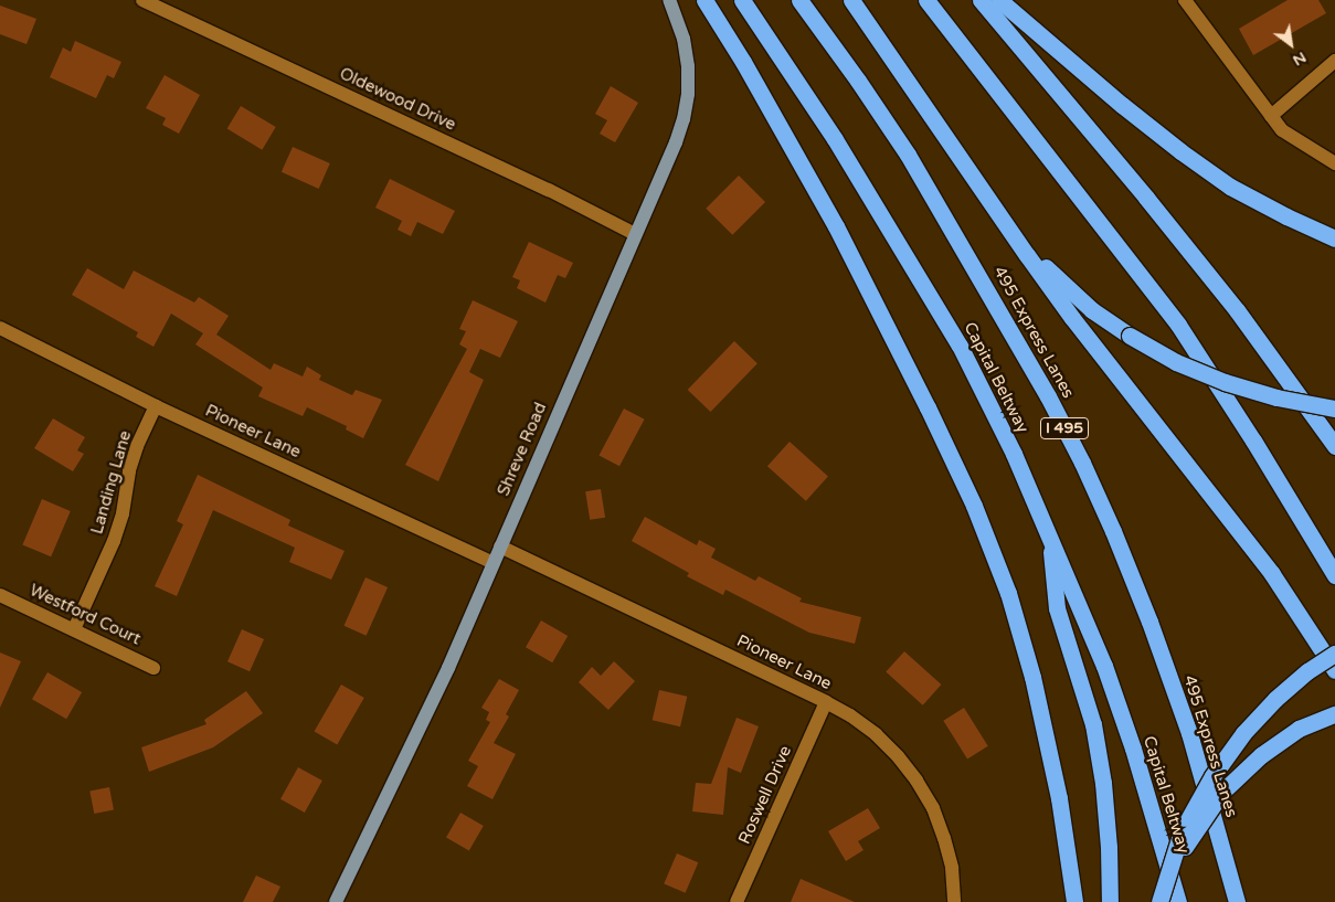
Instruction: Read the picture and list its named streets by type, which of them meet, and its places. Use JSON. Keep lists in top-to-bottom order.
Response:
{
  "streets": {
    "highway": ["495 Express Lanes", "Capital Beltway", "I 495"],
    "main road": ["Shreve Road"],
    "street": [
      "Oldewood Drive",
      "Pioneer Lane",
      "Landing Lane",
      "Westford Court",
      "Roswell Drive"
    ]
  },
  "crossings": [
    ["Oldewood Drive", "Shreve Road"],
    ["Pioneer Lane", "Shreve Road"],
    ["Pioneer Lane", "Landing Lane"],
    ["Pioneer Lane", "Roswell Drive"],
    ["Landing Lane", "Westford Court"]
  ],
  "north": "bottom right"
}
